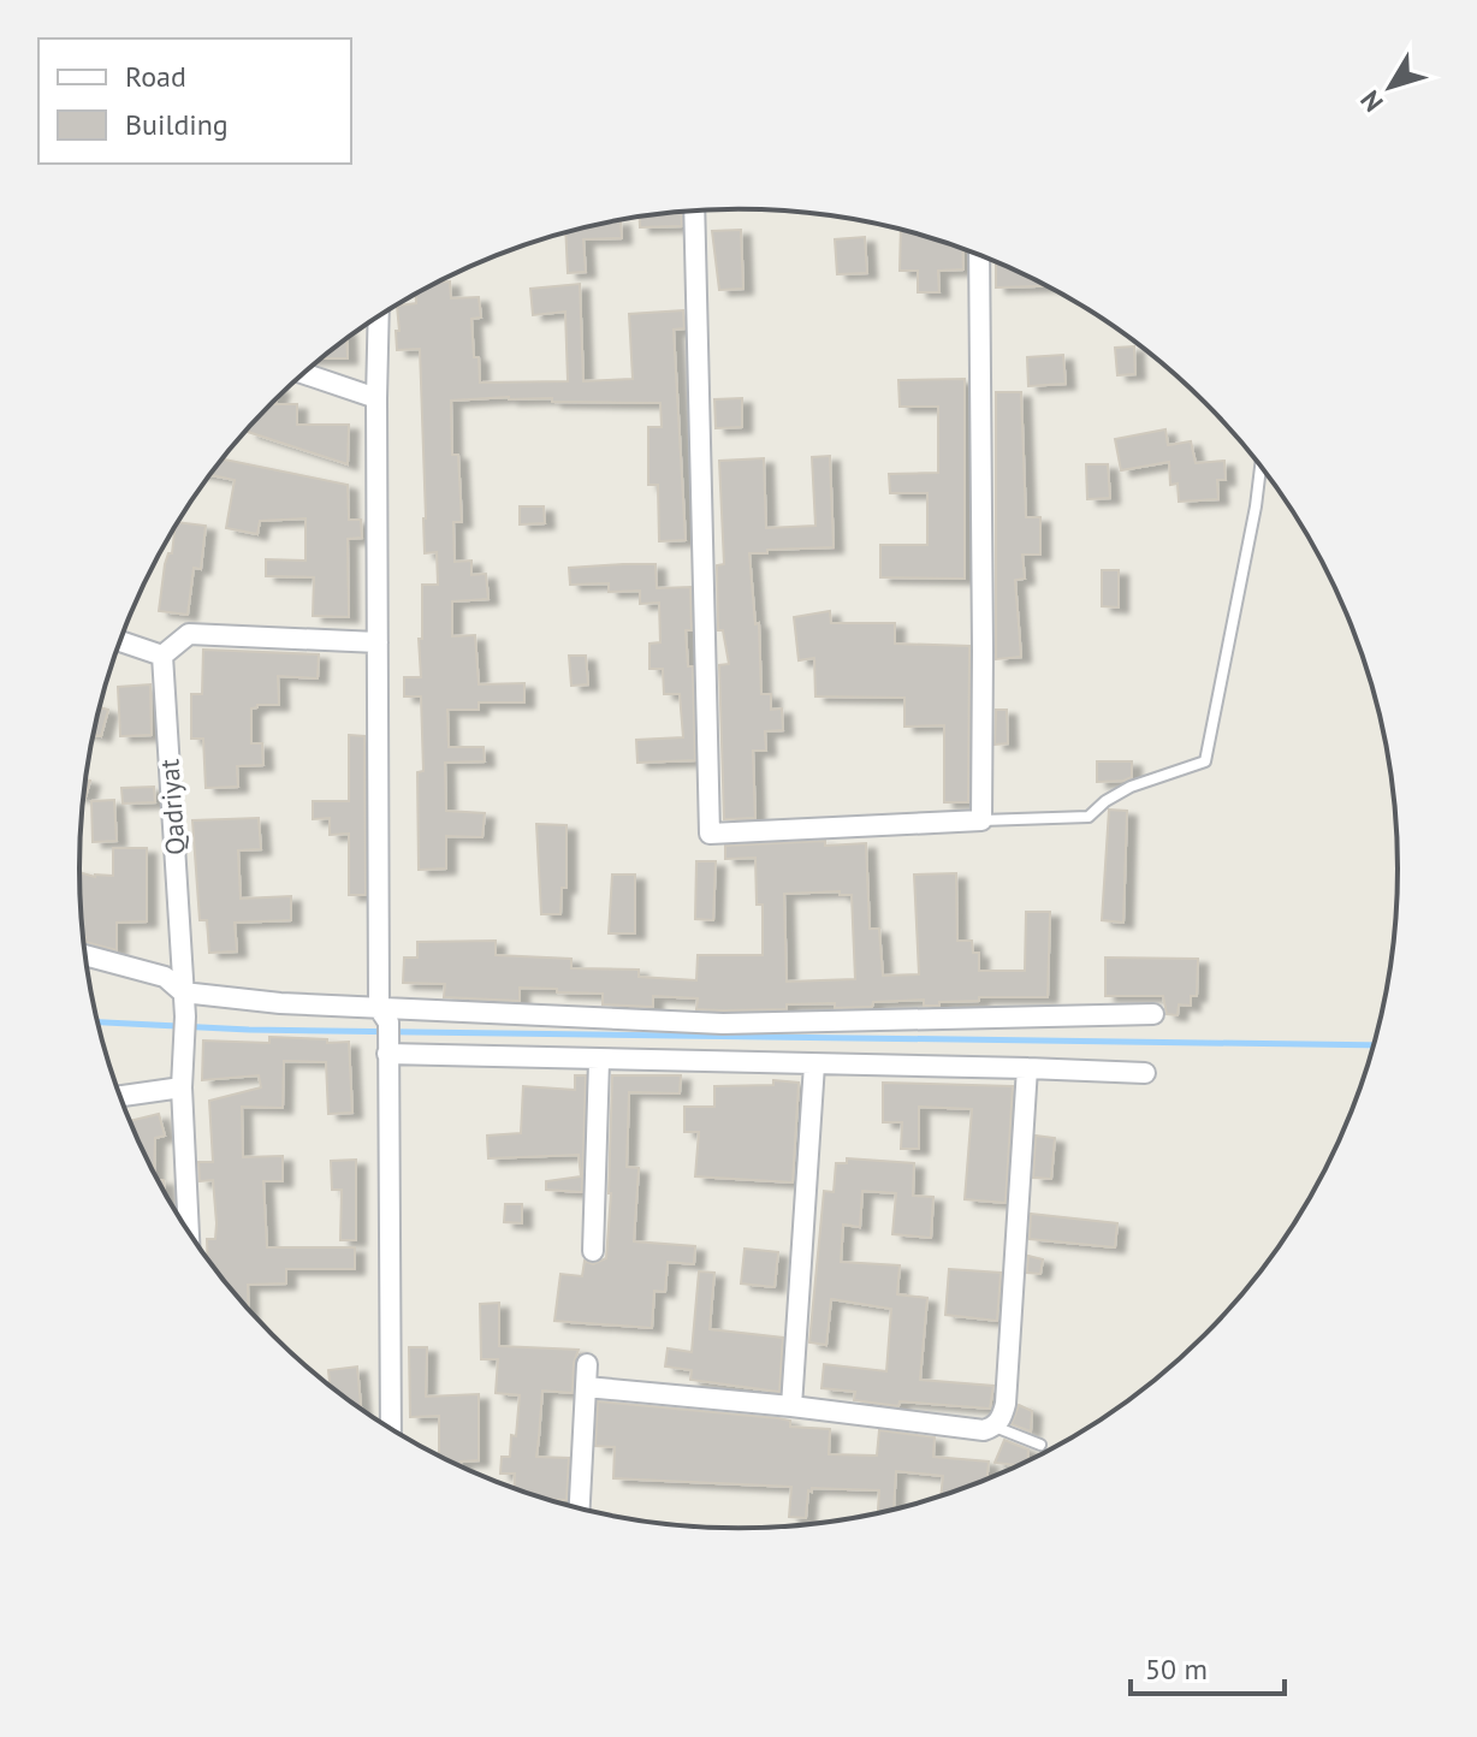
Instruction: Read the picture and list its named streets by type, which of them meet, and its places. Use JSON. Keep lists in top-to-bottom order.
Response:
{
  "streets": {
    "street": ["Qadriyat"]
  },
  "legend": ["Road", "Building"],
  "scale_bar": "50 m",
  "north": "bottom left"
}
